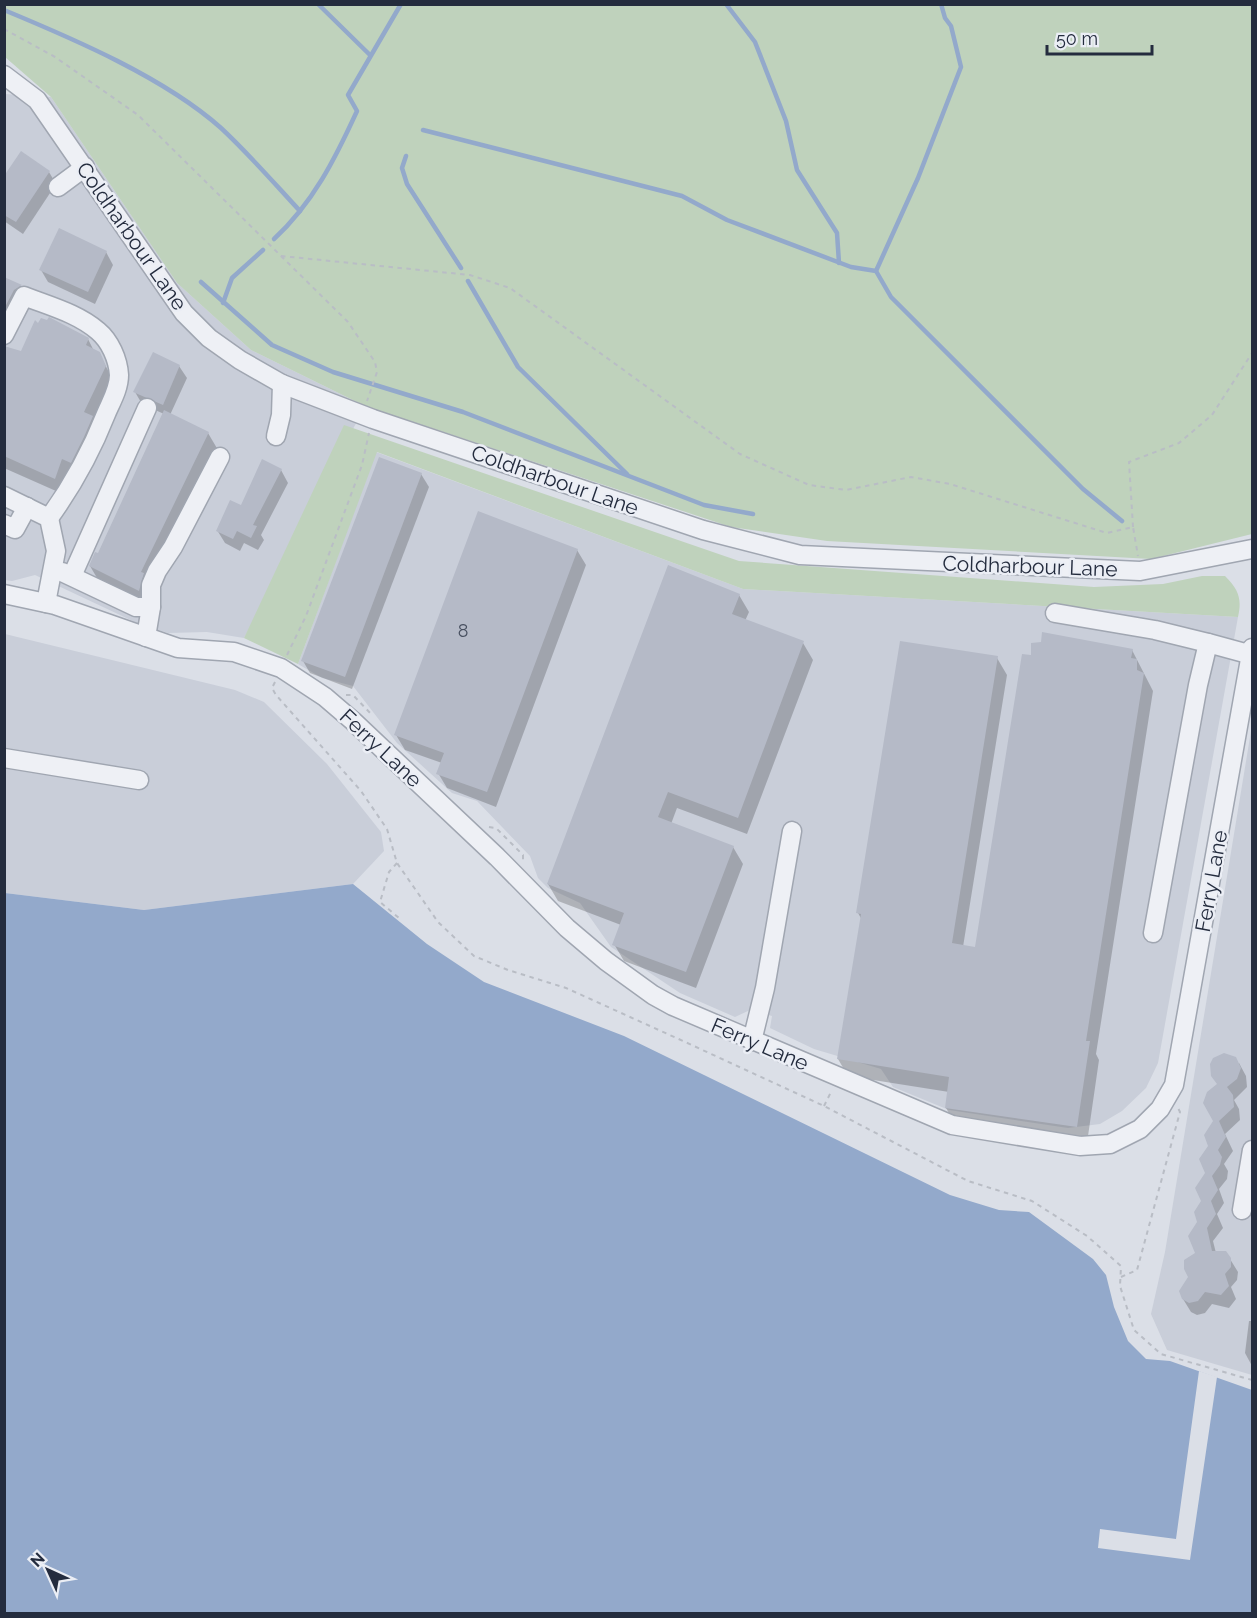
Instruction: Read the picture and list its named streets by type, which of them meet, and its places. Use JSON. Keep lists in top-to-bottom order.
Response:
{
  "streets": {
    "street": ["Coldharbour Lane", "Ferry Lane"]
  },
  "house_numbers": ["8"],
  "scale_bar": "50 m",
  "north": "top left"
}
